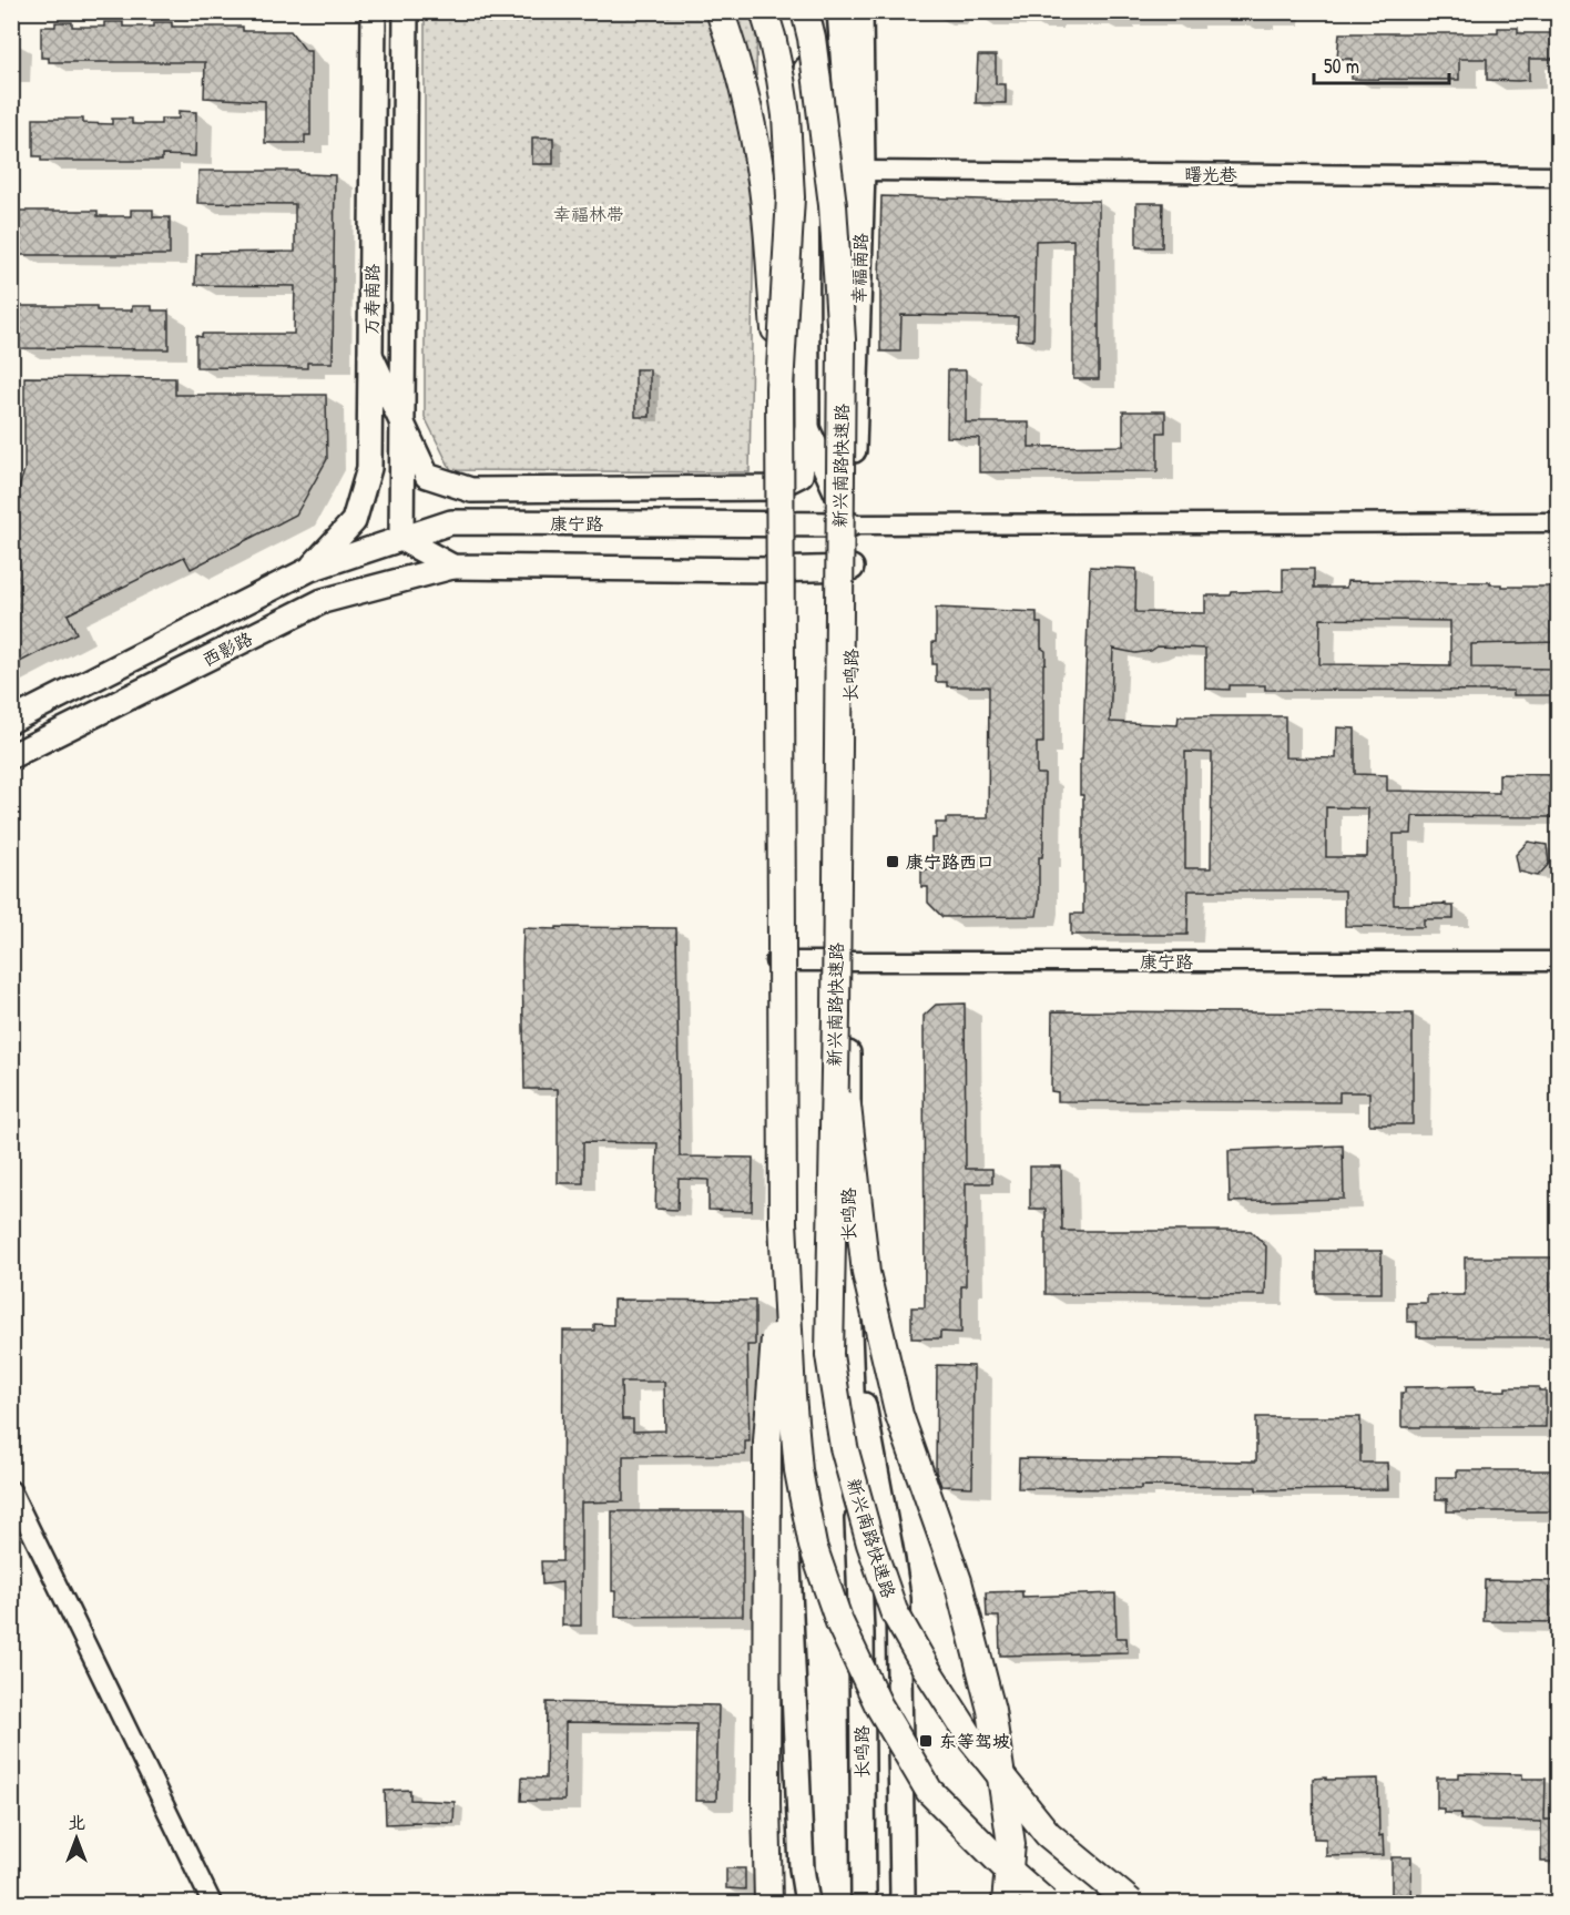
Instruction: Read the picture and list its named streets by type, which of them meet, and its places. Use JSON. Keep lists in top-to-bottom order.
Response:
{
  "streets": {
    "highway": ["新兴南路快速路"],
    "main road": [
      "幸福南路",
      "万寿南路",
      "康宁路",
      "西影路",
      "长鸣路"
    ],
    "street": ["曙光巷"]
  },
  "crossings": [
    ["曙光巷", "幸福南路"],
    ["幸福南路", "康宁路"],
    ["幸福南路", "长鸣路"],
    ["万寿南路", "康宁路"],
    ["万寿南路", "西影路"],
    ["康宁路", "西影路"],
    ["康宁路", "长鸣路"]
  ],
  "parks": ["幸福林带"],
  "places": {
    "transit": ["康宁路西口", "东等驾坡"]
  },
  "scale_bar": "50 m",
  "north": "top"
}
